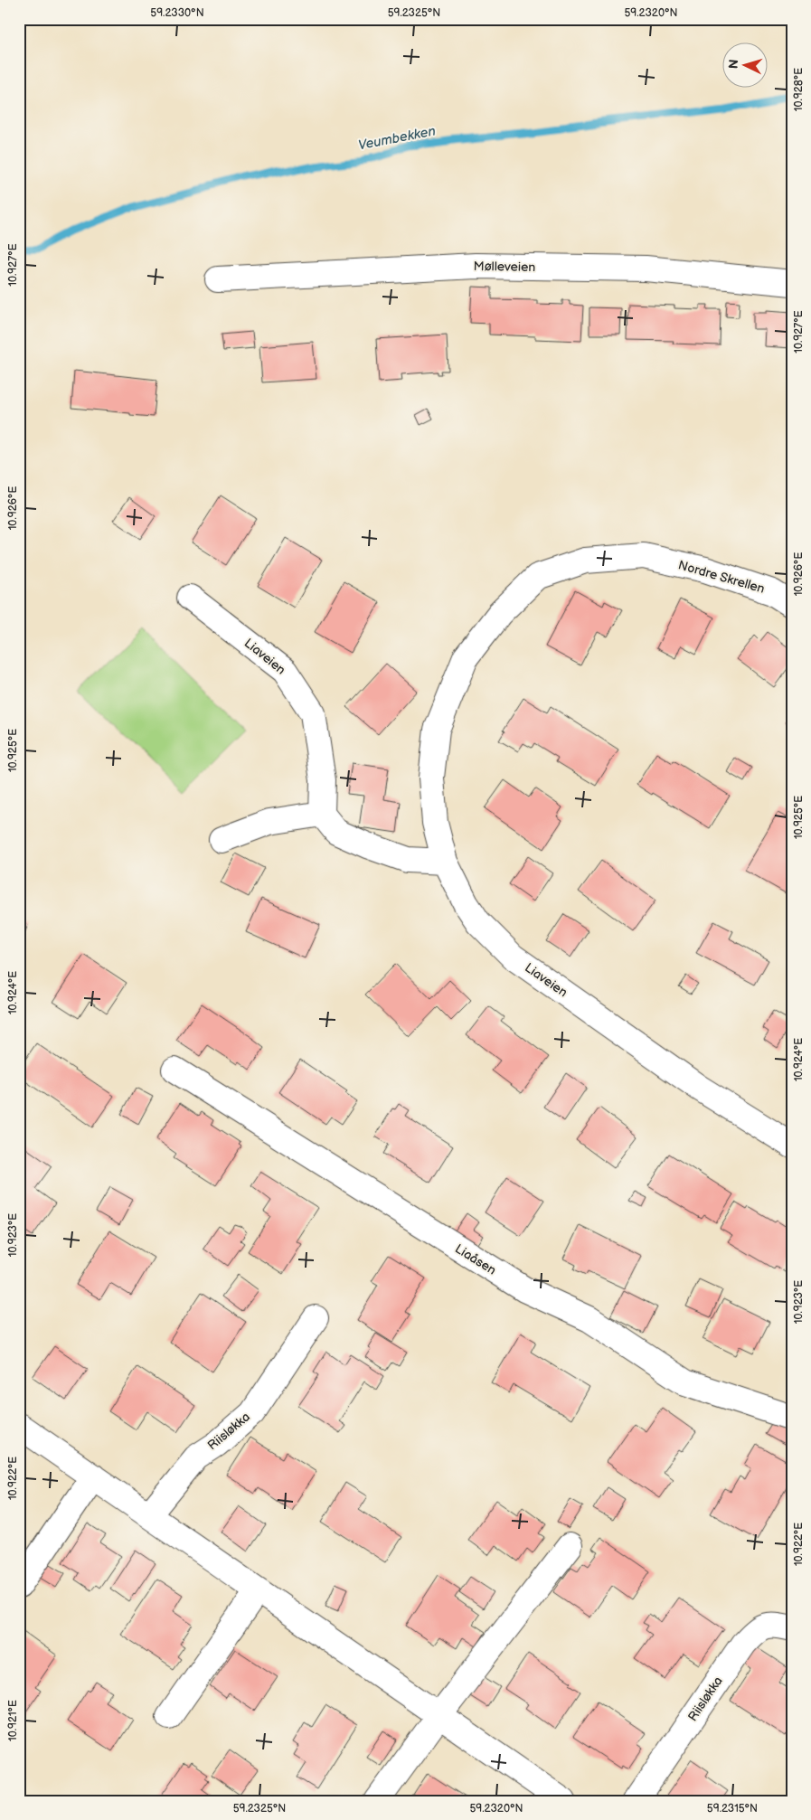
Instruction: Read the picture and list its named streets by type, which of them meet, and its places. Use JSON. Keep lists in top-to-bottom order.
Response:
{
  "streets": {
    "street": [
      "Mølleveien",
      "Nordre Skrellen",
      "Liaveien",
      "Liaåsen",
      "Riisløkka"
    ]
  },
  "crossings": [
    ["Nordre Skrellen", "Liaveien"]
  ],
  "water": ["Veumbekken"],
  "north": "left",
  "coordinates": [
    "59.2330°N",
    "59.2325°N",
    "59.2320°N",
    "10.928°E",
    "10.927°E",
    "10.926°E",
    "10.925°E",
    "10.924°E",
    "10.923°E",
    "10.922°E",
    "10.921°E",
    "59.2315°N"
  ]
}
